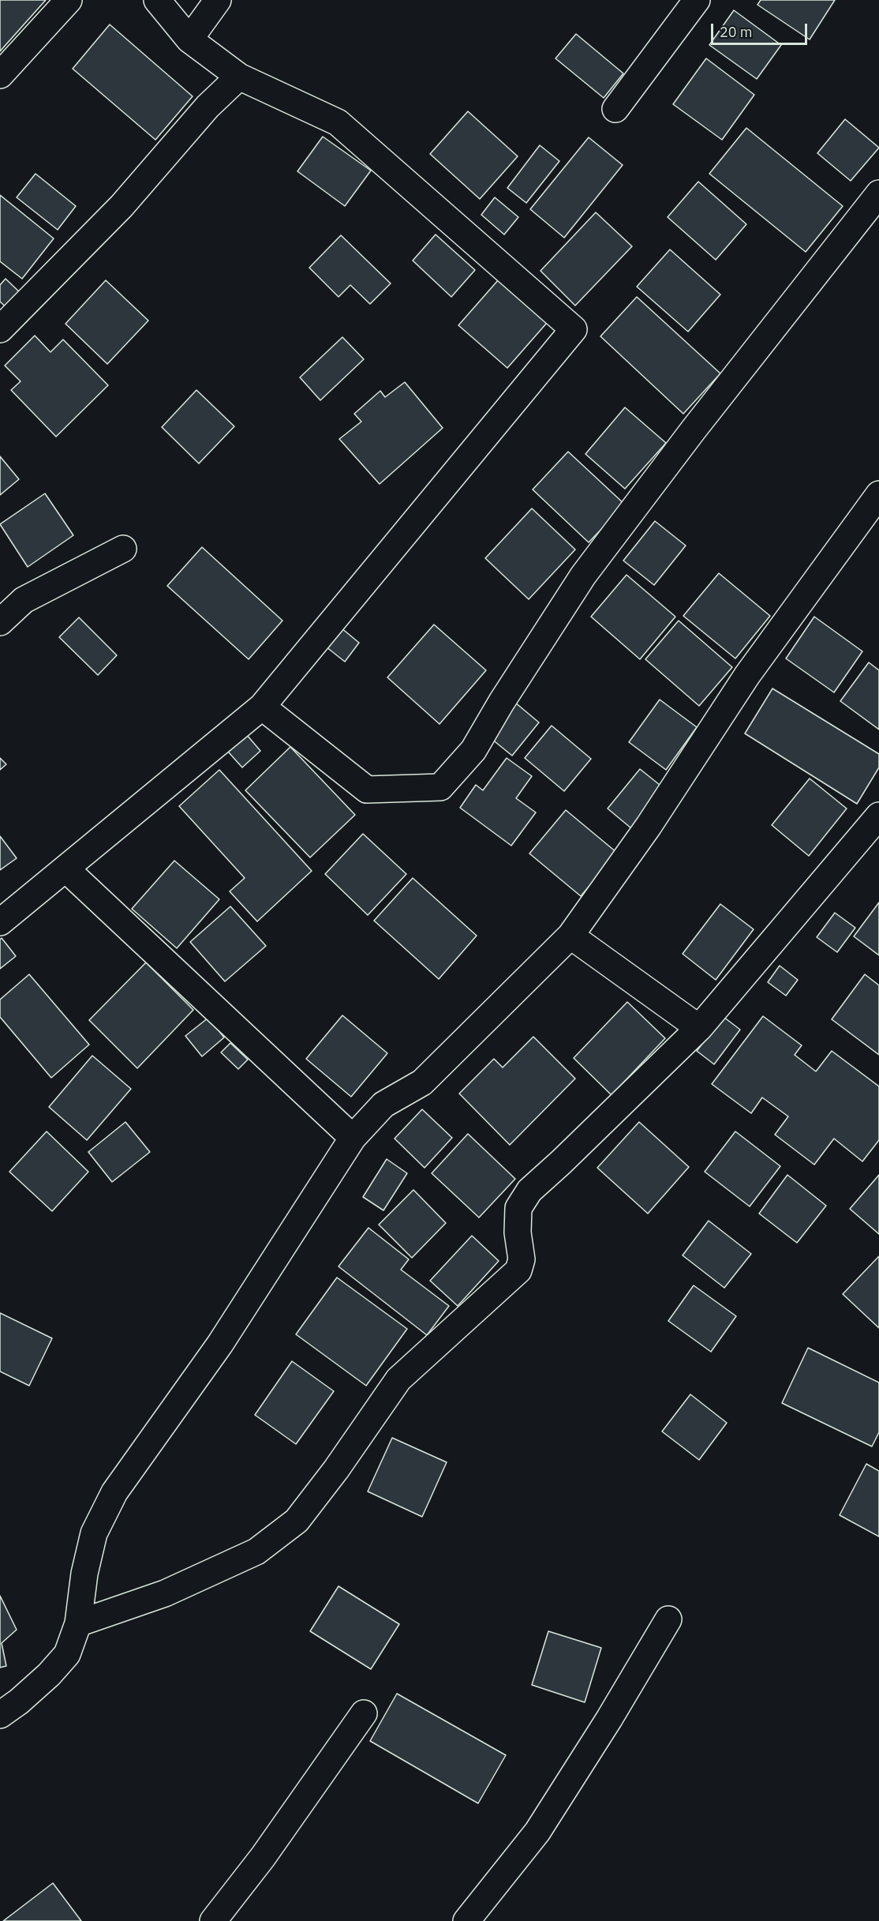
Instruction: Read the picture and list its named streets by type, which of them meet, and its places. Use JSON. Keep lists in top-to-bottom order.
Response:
{
  "scale_bar": "20 m"
}
